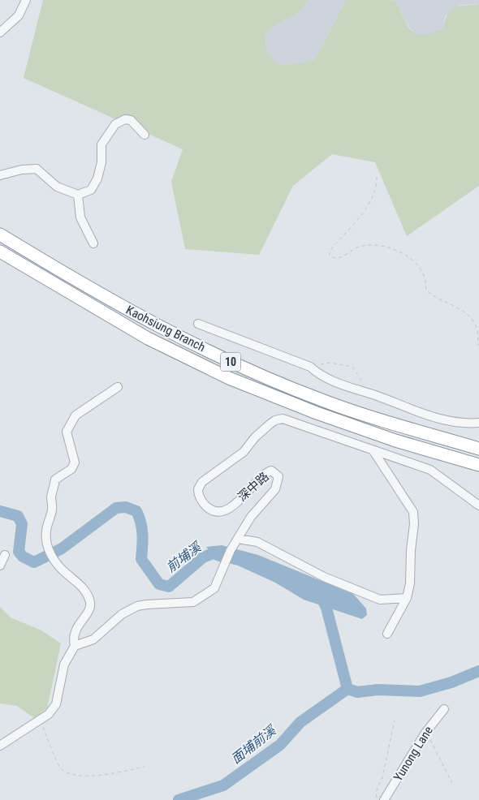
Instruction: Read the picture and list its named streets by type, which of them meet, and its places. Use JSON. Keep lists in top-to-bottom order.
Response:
{
  "streets": {
    "highway": ["Kaohsiung Branch", "10"],
    "street": ["深中路", "Yunong Lane"]
  },
  "water": ["前埔溪", "面埔前溪"]
}
